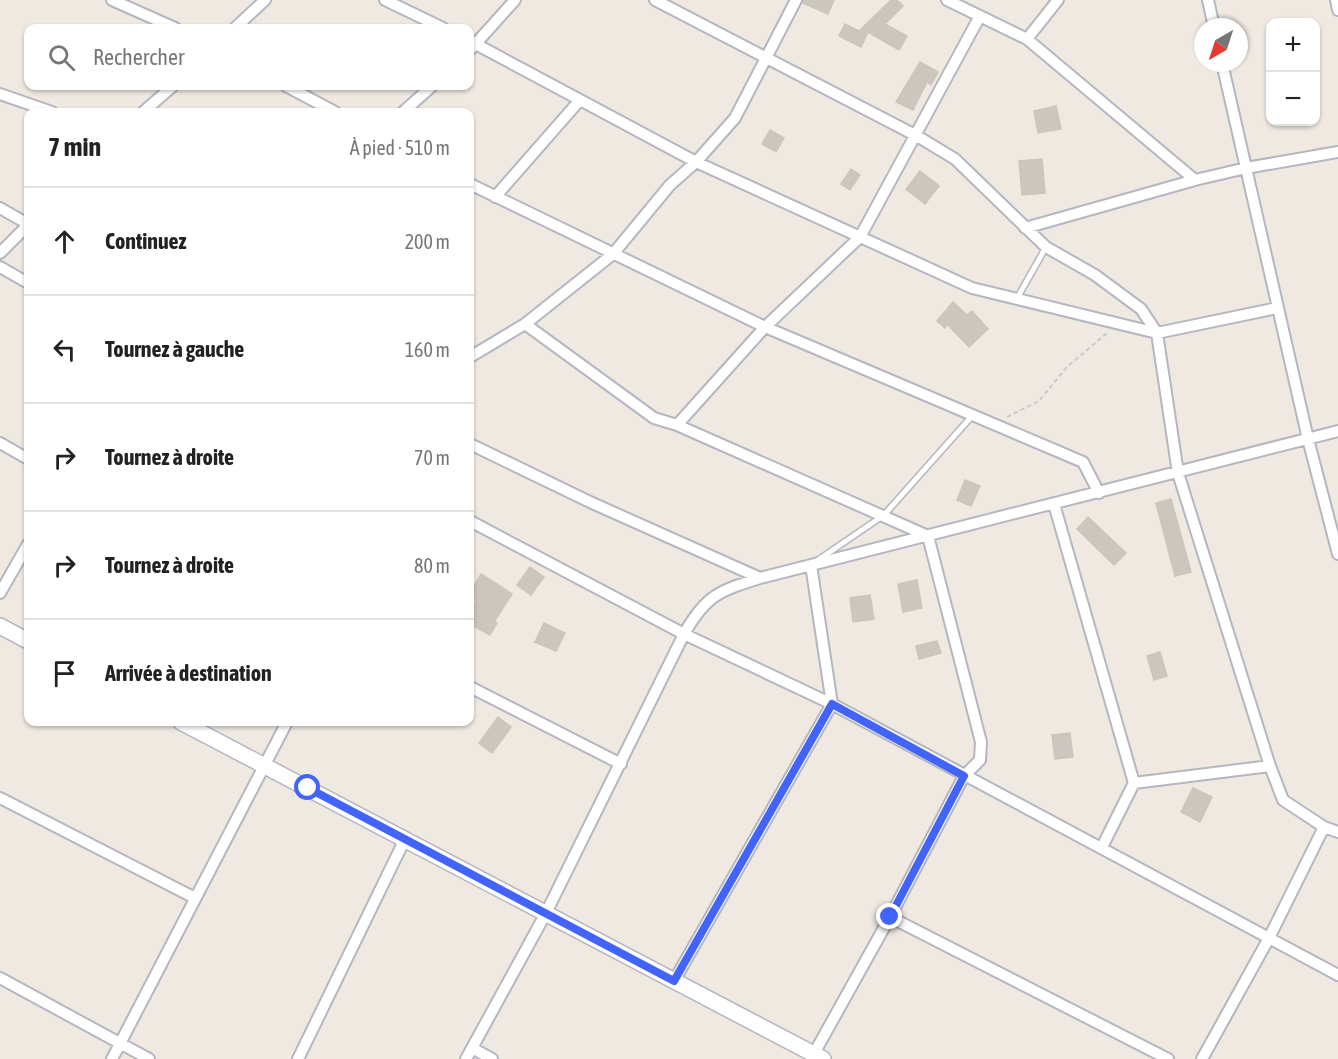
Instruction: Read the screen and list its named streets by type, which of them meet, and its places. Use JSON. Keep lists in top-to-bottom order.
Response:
{
  "north": "bottom left",
  "page": {
    "map_buttons": ["+", "−"],
    "search": "Rechercher",
    "heading": ["7 min", "À pied · 510 m"],
    "list": [
      ["Continuez", "200 m"],
      ["Tournez à gauche", "160 m"],
      ["Tournez à droite", "70 m"],
      ["Tournez à droite", "80 m"],
      "Arrivée à destination"
    ]
  }
}
